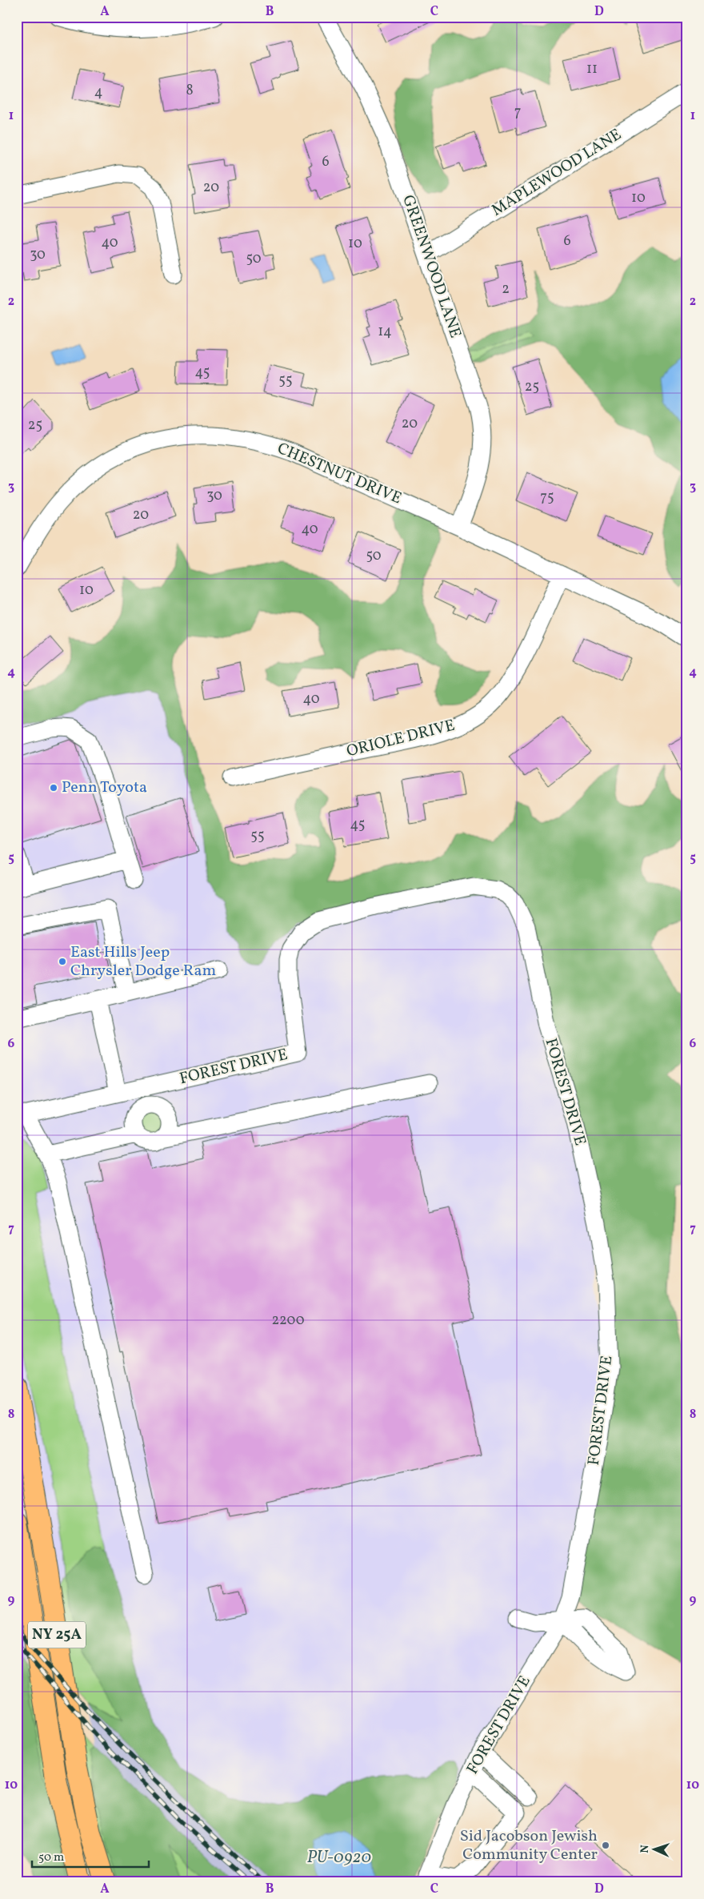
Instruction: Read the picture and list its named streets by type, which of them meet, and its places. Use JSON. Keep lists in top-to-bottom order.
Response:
{
  "streets": {
    "main road": ["NY 25A"],
    "street": [
      "MAPLEWOOD LANE",
      "GREENWOOD LANE",
      "CHESTNUT DRIVE",
      "ORIOLE DRIVE",
      "FOREST DRIVE"
    ]
  },
  "crossings": [
    ["MAPLEWOOD LANE", "GREENWOOD LANE"],
    ["GREENWOOD LANE", "CHESTNUT DRIVE"],
    ["CHESTNUT DRIVE", "ORIOLE DRIVE"]
  ],
  "water": ["PU-0920"],
  "places": ["Penn Toyota", "East Hills Jeep Chrysler Dodge Ram", "Sid Jacobson Jewish Community Center"],
  "house_numbers": [
    "11",
    "8",
    "4",
    "7",
    "6",
    "20",
    "10",
    "6",
    "40",
    "10",
    "30",
    "50",
    "2",
    "14",
    "45",
    "55",
    "25",
    "20",
    "25",
    "30",
    "75",
    "20",
    "40",
    "50",
    "10",
    "40",
    "45",
    "55",
    "2200"
  ],
  "scale_bar": "50 m",
  "north": "left",
  "grid": {
    "columns": [
      "A",
      "B",
      "C",
      "D"
    ],
    "rows": [
      "1",
      "2",
      "3",
      "4",
      "5",
      "6",
      "7",
      "8",
      "9",
      "10"
    ]
  }
}
